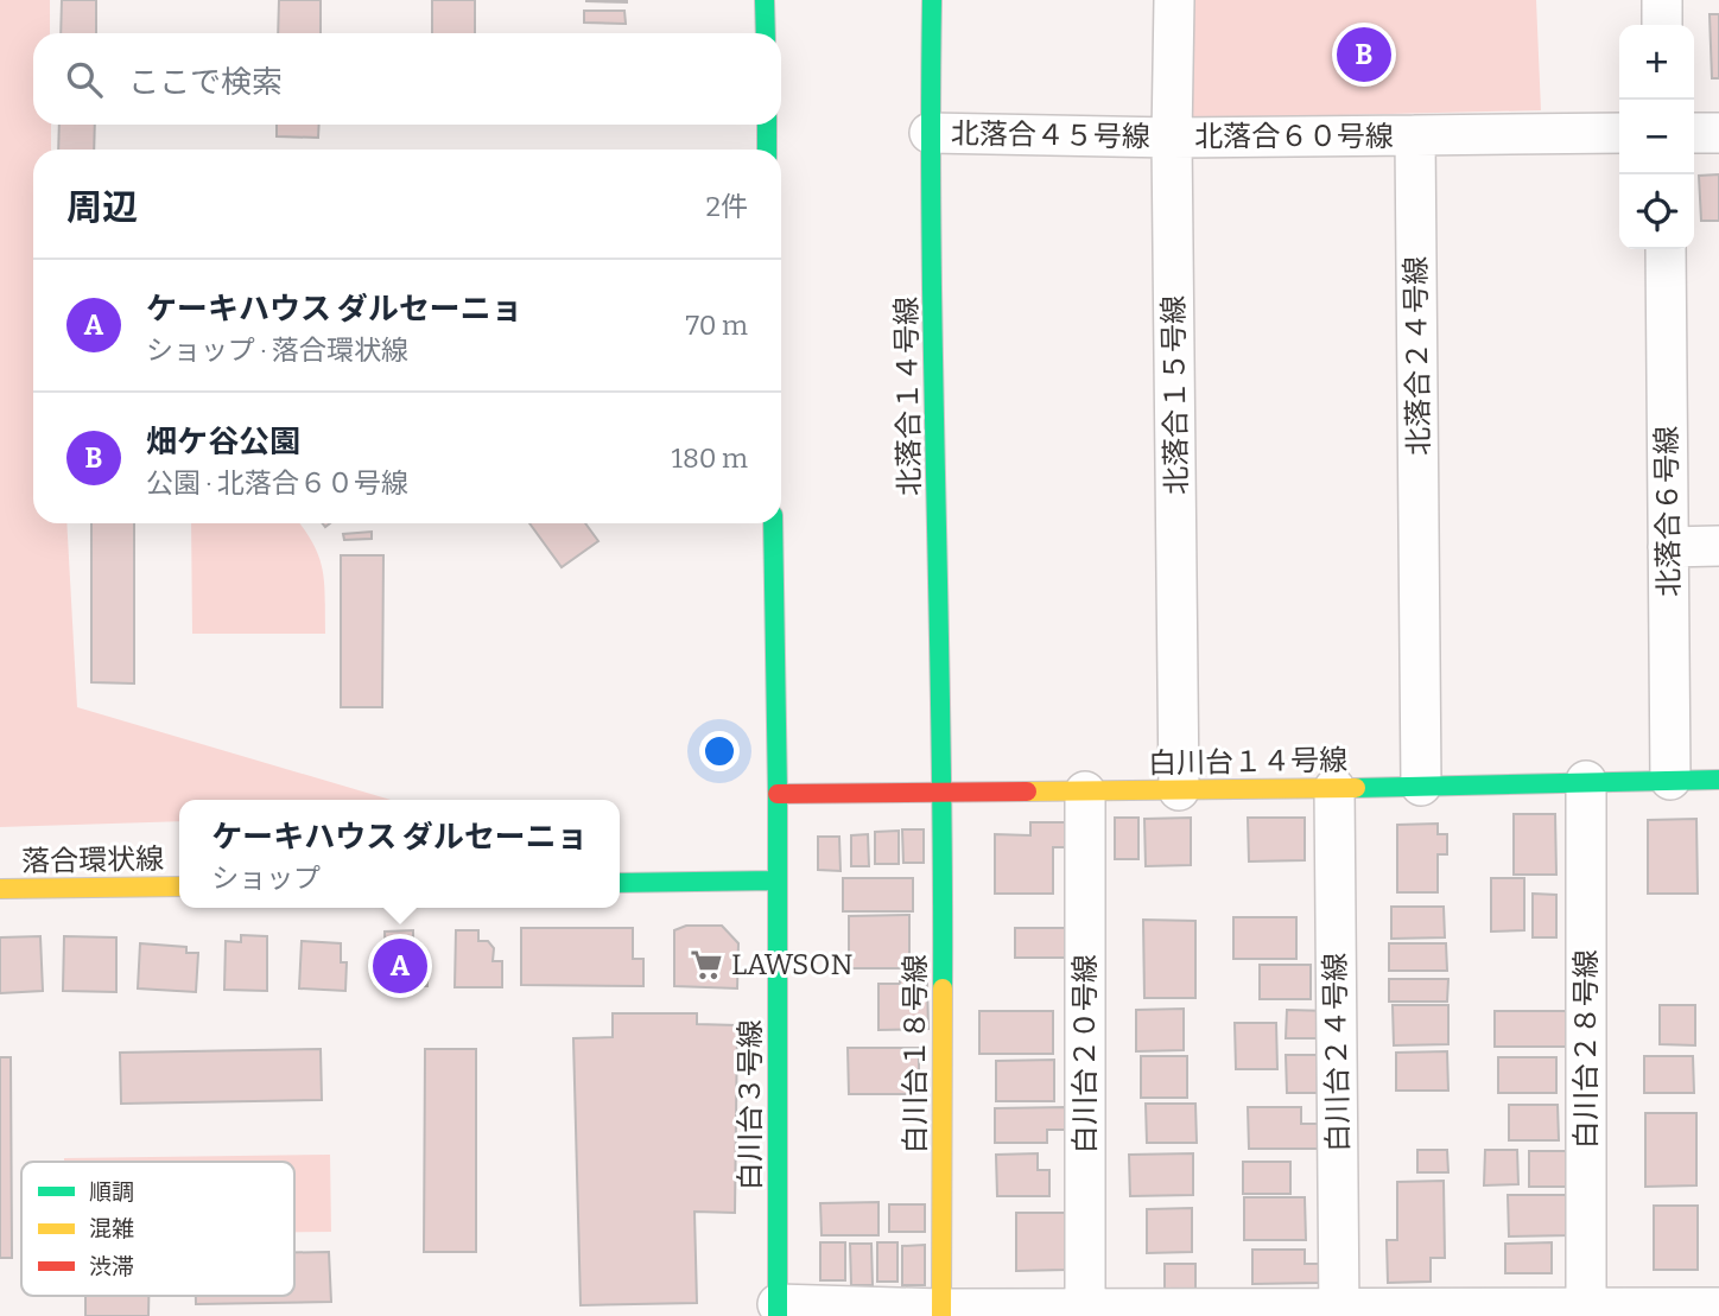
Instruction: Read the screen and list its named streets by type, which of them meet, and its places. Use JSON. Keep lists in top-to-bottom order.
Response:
{
  "streets": {
    "street": [
      "北落合４５号線",
      "北落合６０号線",
      "北落合２４号線",
      "北落合１５号線",
      "北落合１４号線",
      "北落合６号線",
      "白川台１４号線",
      "落合環状線",
      "白川台２８号線",
      "白川台２４号線",
      "白川台１８号線",
      "白川台２０号線",
      "白川台３号線"
    ]
  },
  "crossings": [
    ["北落合４５号線", "北落合６０号線"],
    ["北落合４５号線", "北落合１５号線"],
    ["北落合４５号線", "北落合１４号線"],
    ["北落合６０号線", "北落合２４号線"],
    ["北落合６０号線", "北落合１５号線"],
    ["北落合２４号線", "白川台１４号線"],
    ["北落合１５号線", "白川台１４号線"],
    ["北落合１４号線", "白川台１４号線"],
    ["北落合１４号線", "白川台１８号線"],
    ["北落合６号線", "白川台１４号線"],
    ["白川台１４号線", "白川台２８号線"],
    ["白川台１４号線", "白川台２４号線"],
    ["白川台１４号線", "白川台１８号線"],
    ["白川台１４号線", "白川台２０号線"],
    ["白川台１４号線", "白川台３号線"]
  ],
  "places": {
    "supermarket": ["LAWSON"]
  },
  "legend": ["順調", "混雑", "渋滞"],
  "page": {
    "pins": ["B", "A"],
    "map_buttons": ["+", "−"],
    "search": "ここで検索",
    "heading": ["周辺", "2件"],
    "list": [
      {
        "mark": "A",
        "name": "ケーキハウス ダルセーニョ",
        "note": "ショップ · 落合環状線",
        "value": "70 m"
      },
      {
        "mark": "B",
        "name": "畑ケ谷公園",
        "note": "公園 · 北落合６０号線",
        "value": "180 m"
      }
    ],
    "popup": ["ケーキハウス ダルセーニョ", "ショップ"]
  }
}
